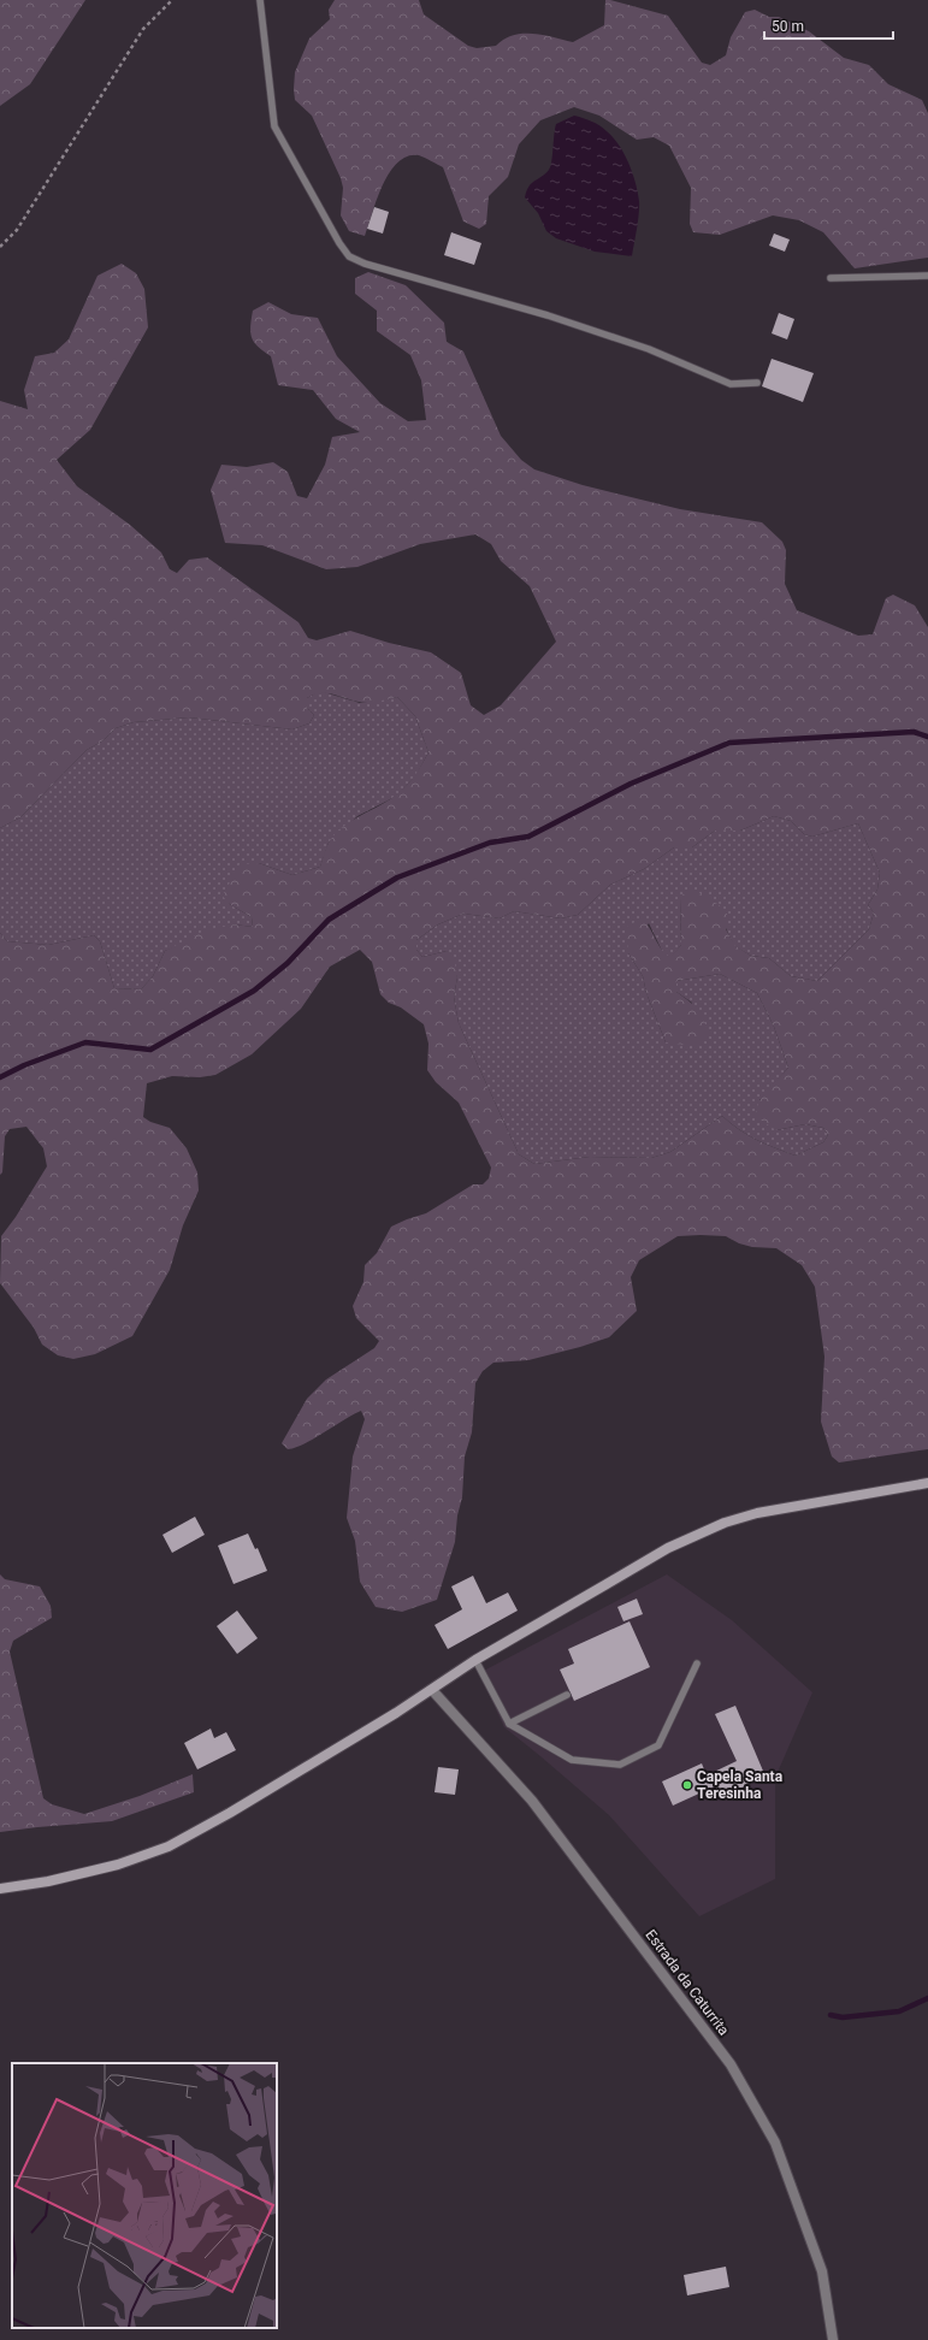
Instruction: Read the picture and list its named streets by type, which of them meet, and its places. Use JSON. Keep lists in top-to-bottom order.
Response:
{
  "streets": {
    "street": ["Estrada da Caturrita"]
  },
  "places": ["Capela Santa Teresinha"],
  "scale_bar": "50 m"
}
